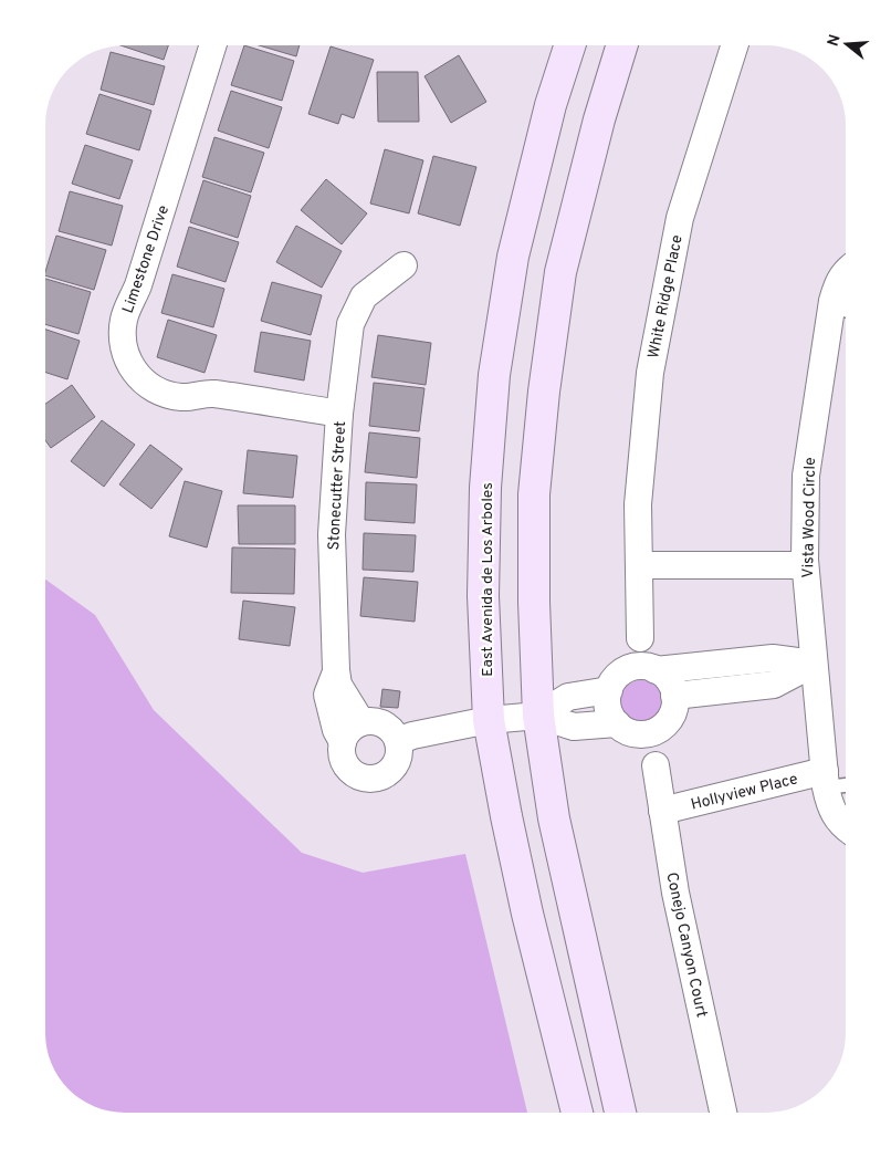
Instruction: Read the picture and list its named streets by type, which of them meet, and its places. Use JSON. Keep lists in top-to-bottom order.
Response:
{
  "streets": {
    "main road": ["East Avenida de Los Arboles"],
    "street": [
      "Limestone Drive",
      "White Ridge Place",
      "Stonecutter Street",
      "Vista Wood Circle",
      "Hollyview Place",
      "Conejo Canyon Court"
    ]
  },
  "crossings": [
    ["Limestone Drive", "Stonecutter Street"],
    ["Vista Wood Circle", "Hollyview Place"],
    ["Hollyview Place", "Conejo Canyon Court"]
  ],
  "north": "left"
}
